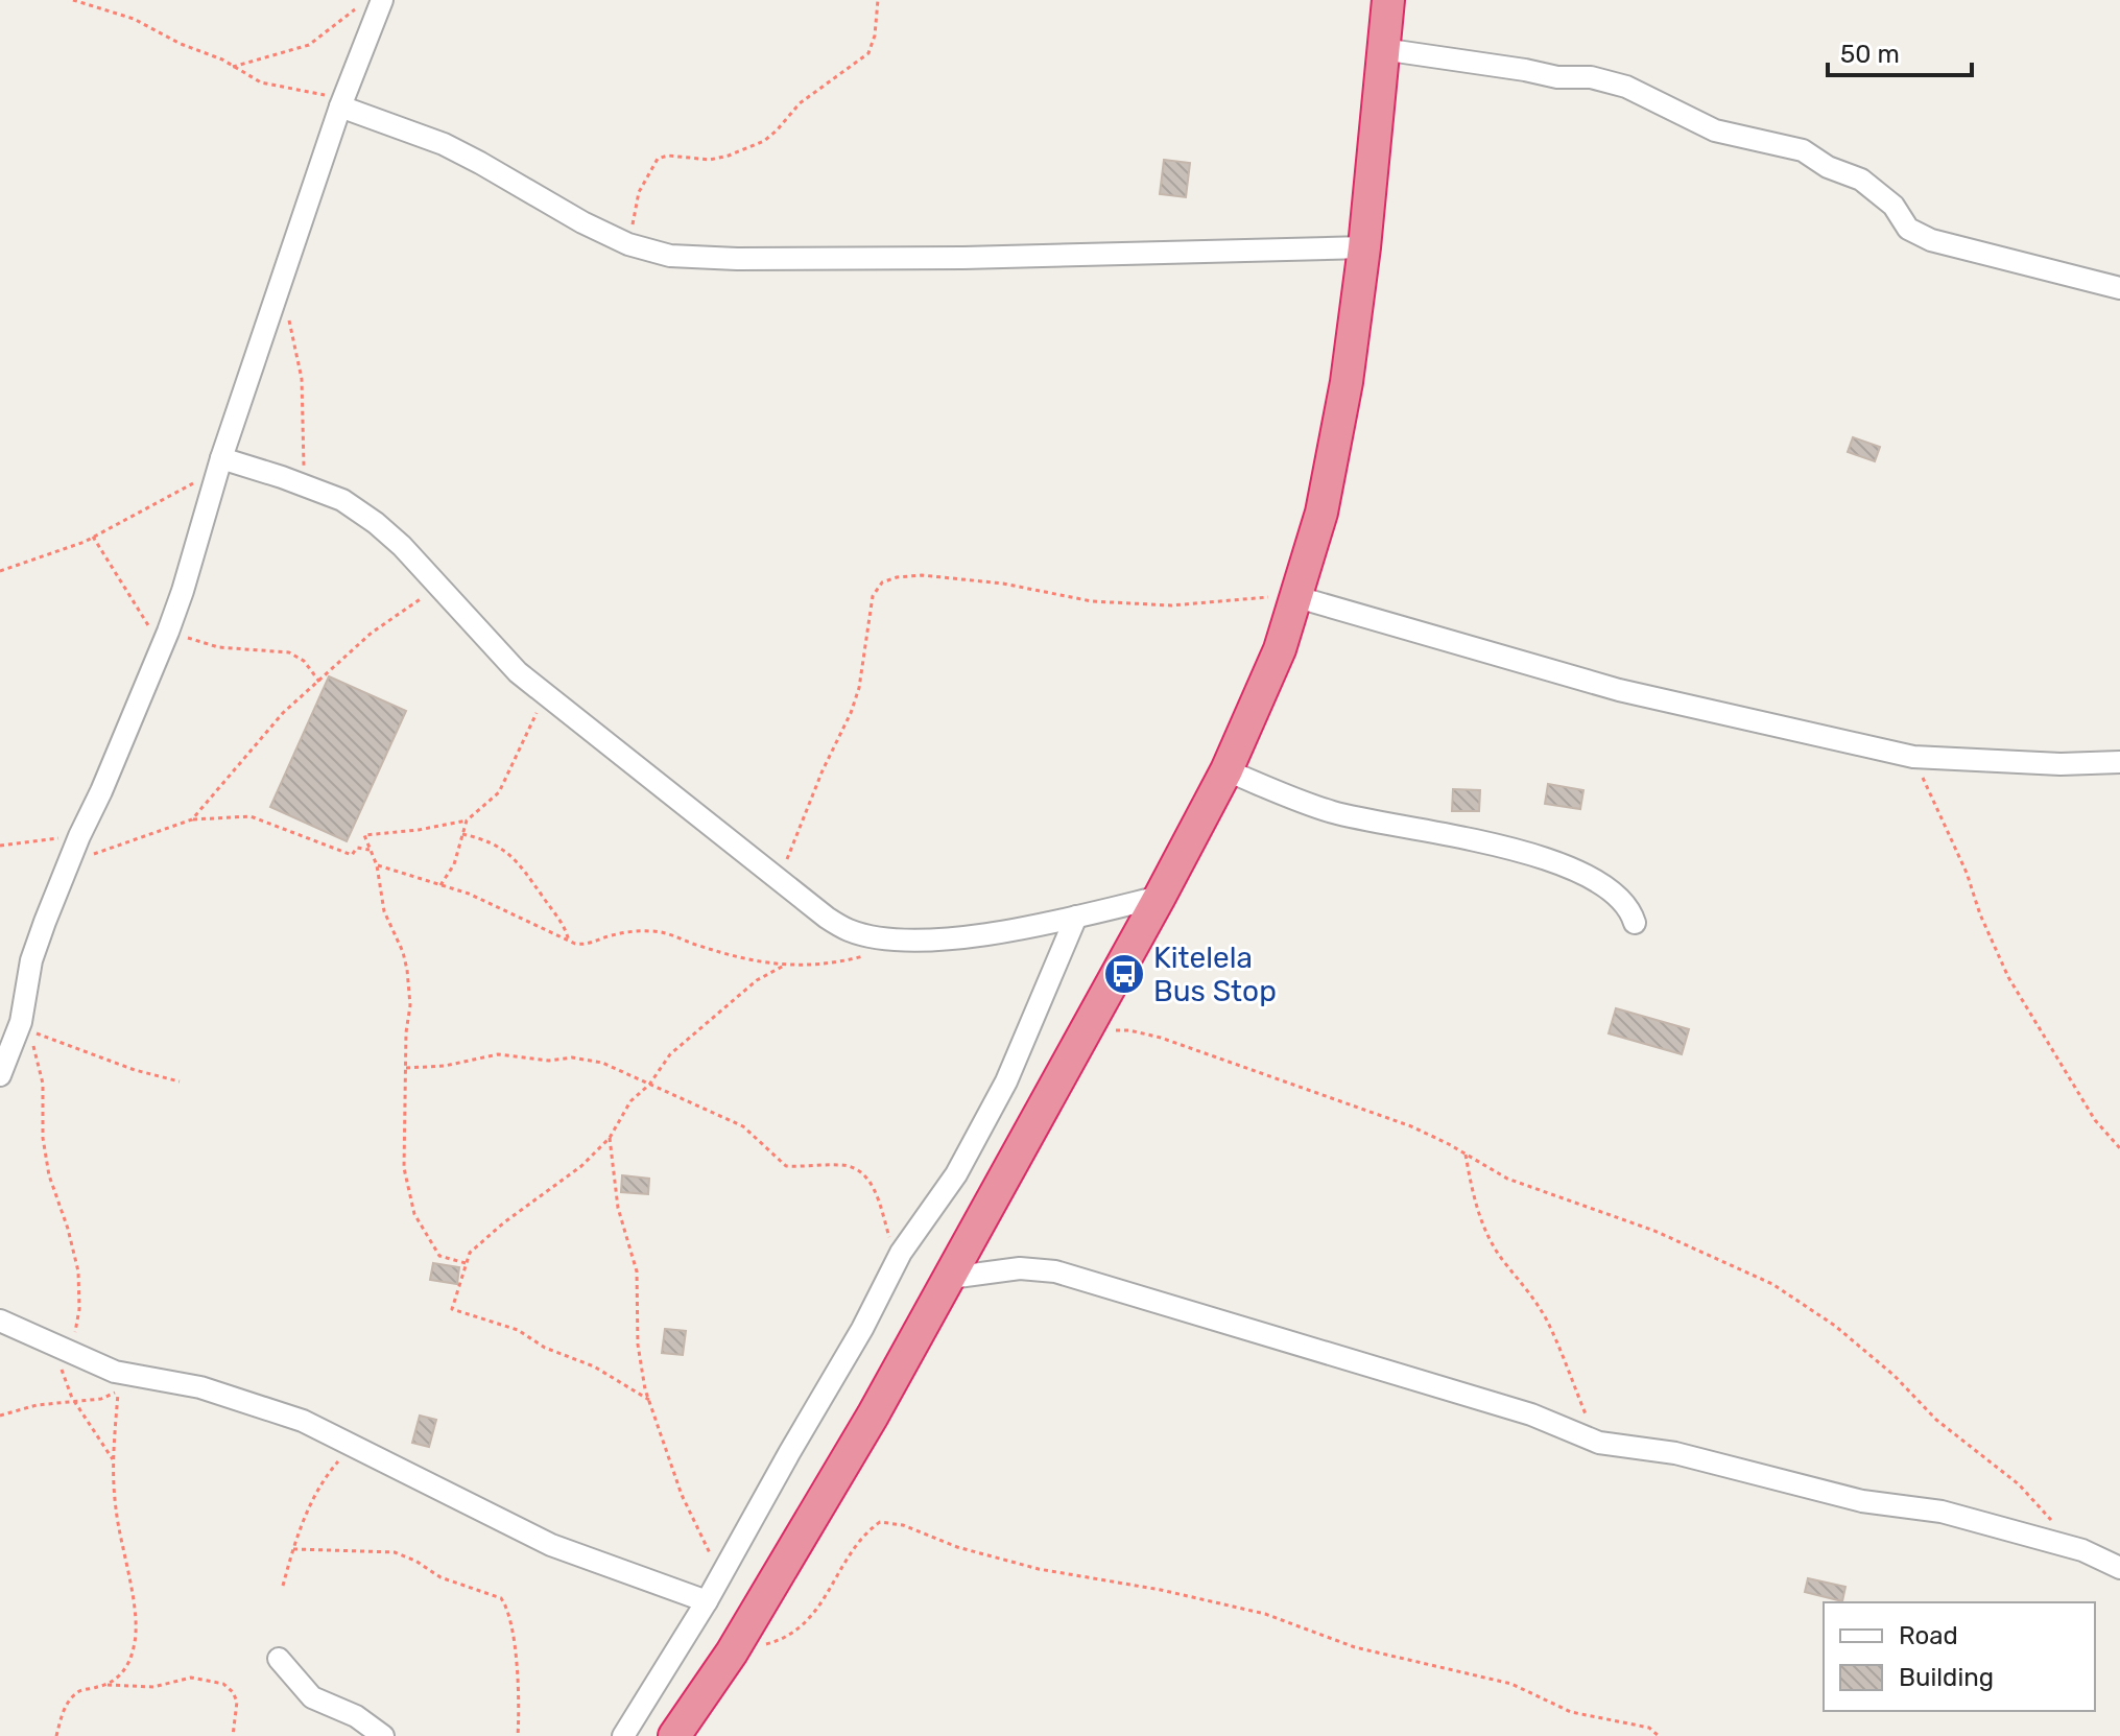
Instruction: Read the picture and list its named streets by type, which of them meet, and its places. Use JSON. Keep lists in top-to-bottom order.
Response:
{
  "places": {
    "bus stop": ["Kitelela Bus Stop"]
  },
  "legend": ["Road", "Building"],
  "scale_bar": "50 m"
}
